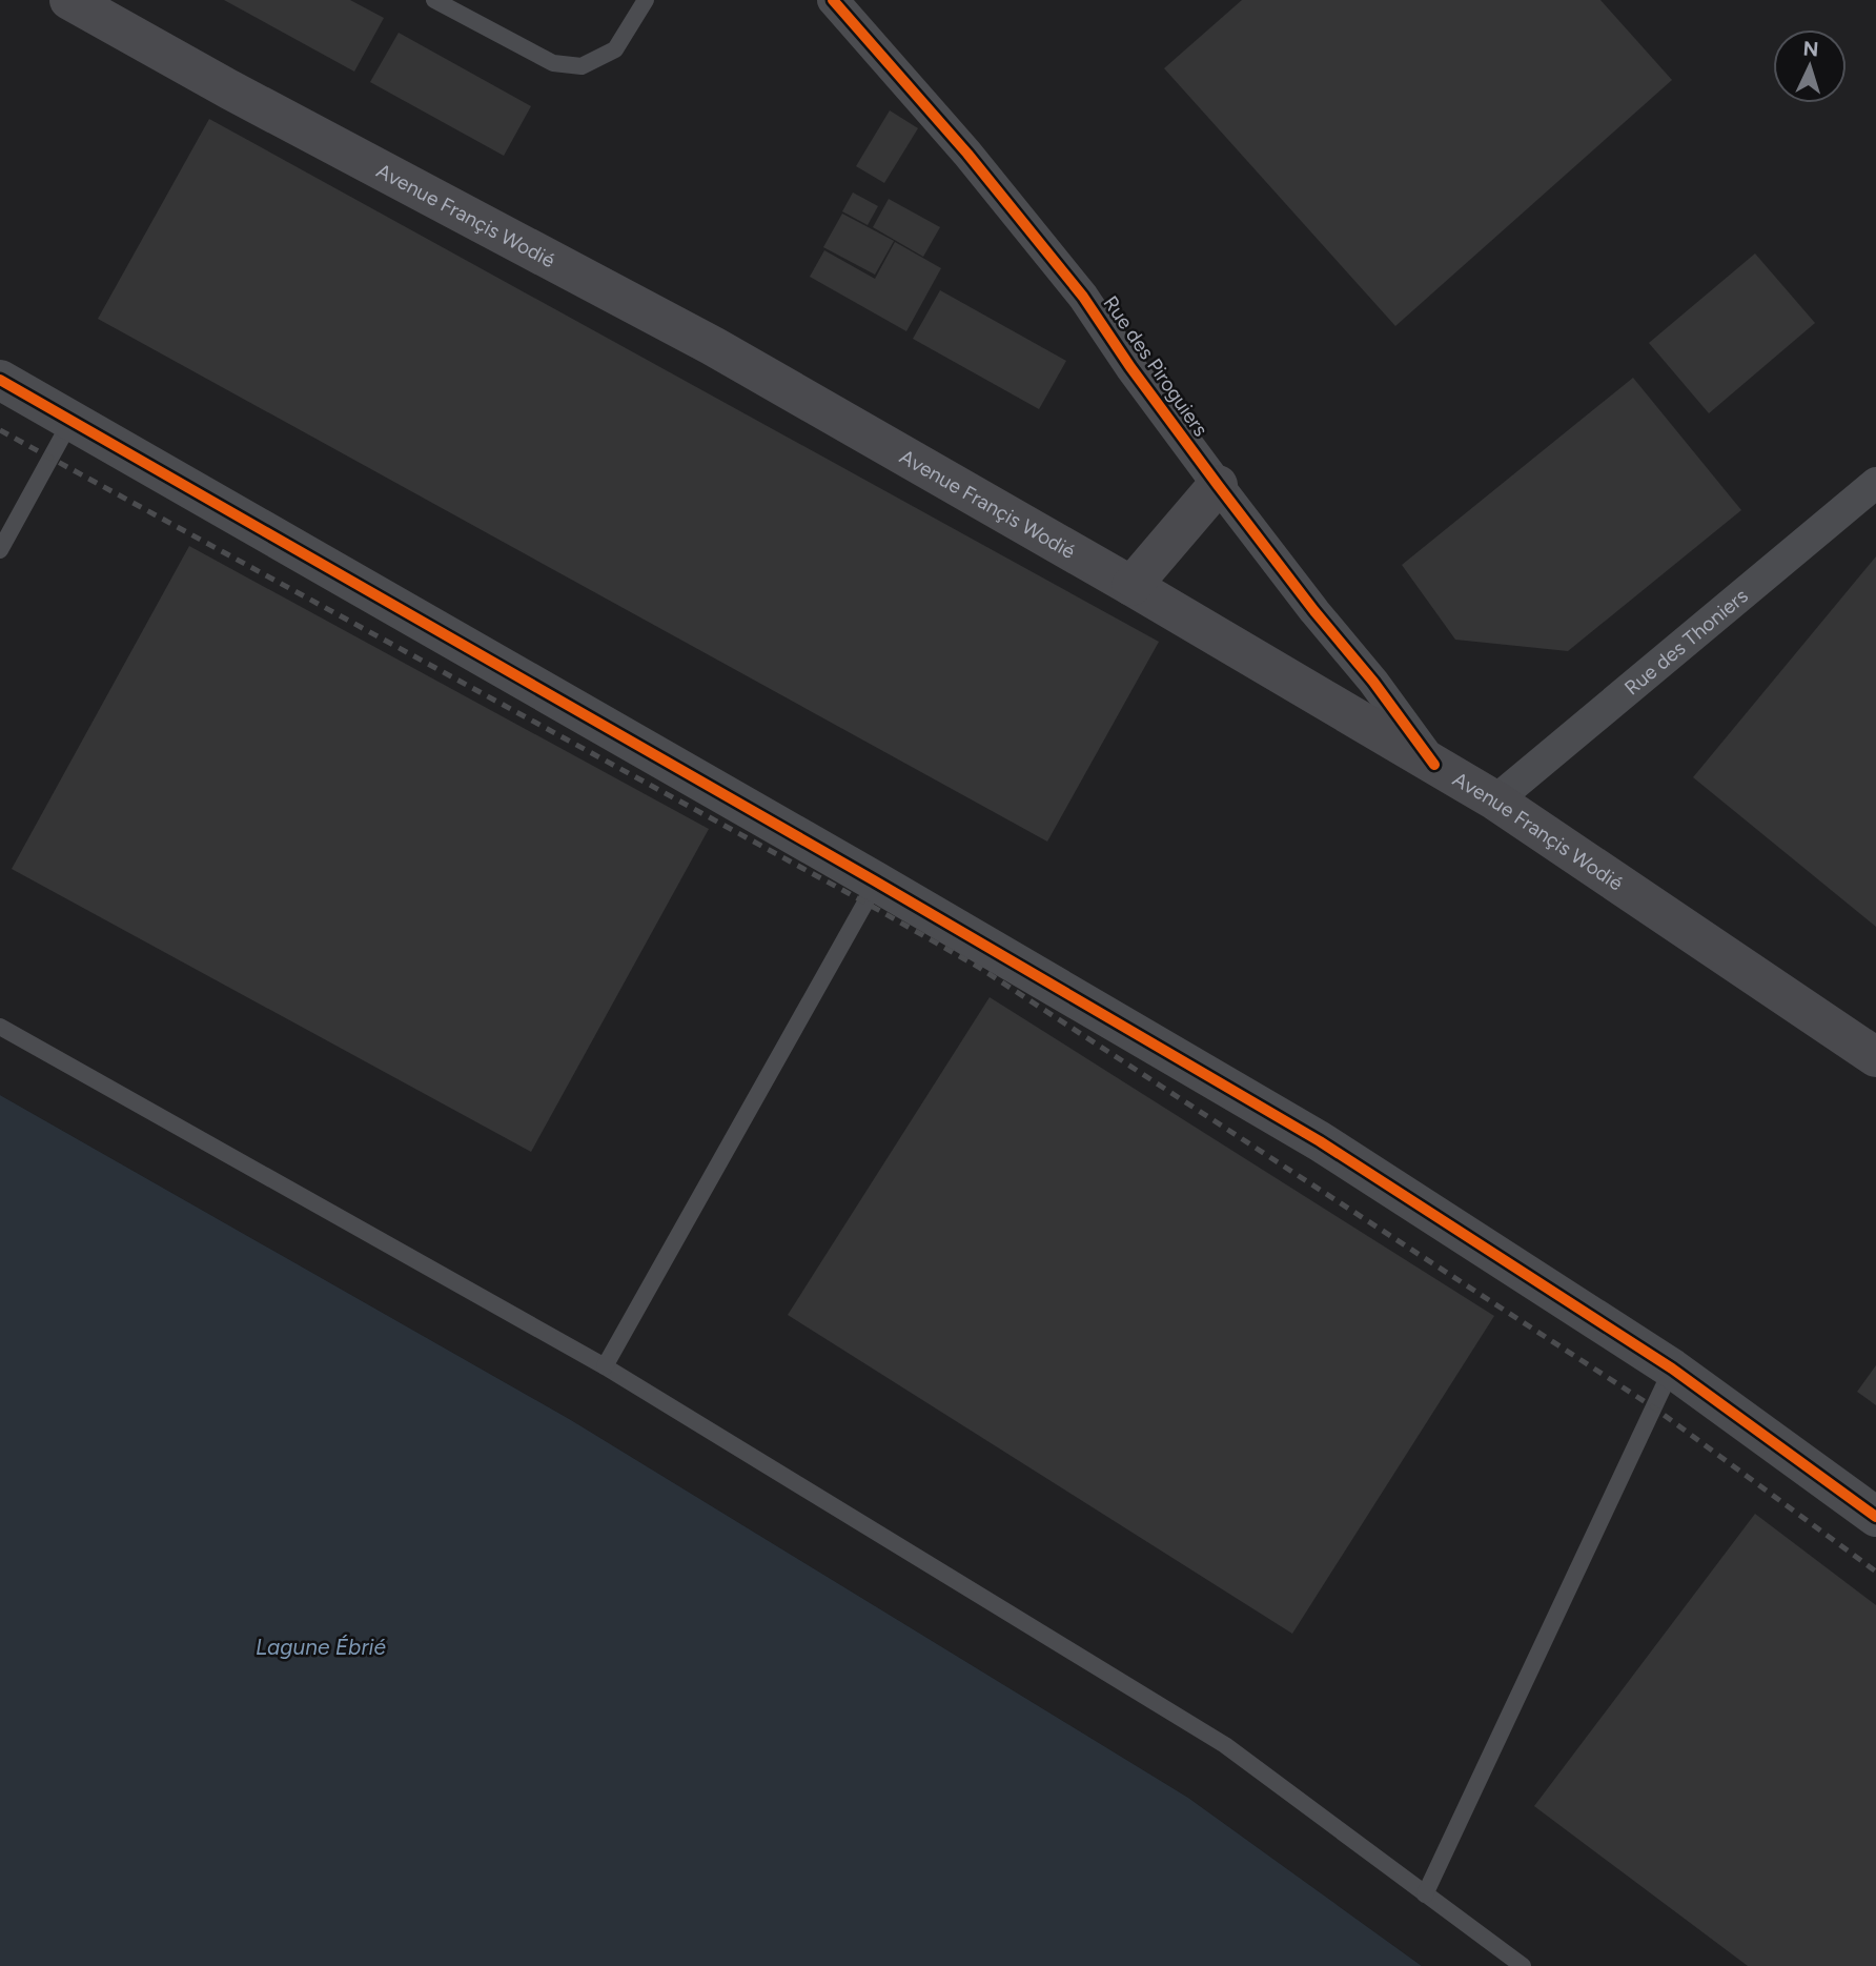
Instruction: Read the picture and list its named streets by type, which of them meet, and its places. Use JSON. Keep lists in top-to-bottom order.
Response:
{
  "streets": {
    "main road": ["Avenue Françis Wodié"],
    "street": ["Rue des Piroguiers", "Rue des Thoniers"]
  },
  "crossings": [
    ["Avenue Françis Wodié", "Rue des Piroguiers"],
    ["Avenue Françis Wodié", "Rue des Thoniers"]
  ],
  "water": ["Lagune Ébrié"],
  "north": "top"
}
